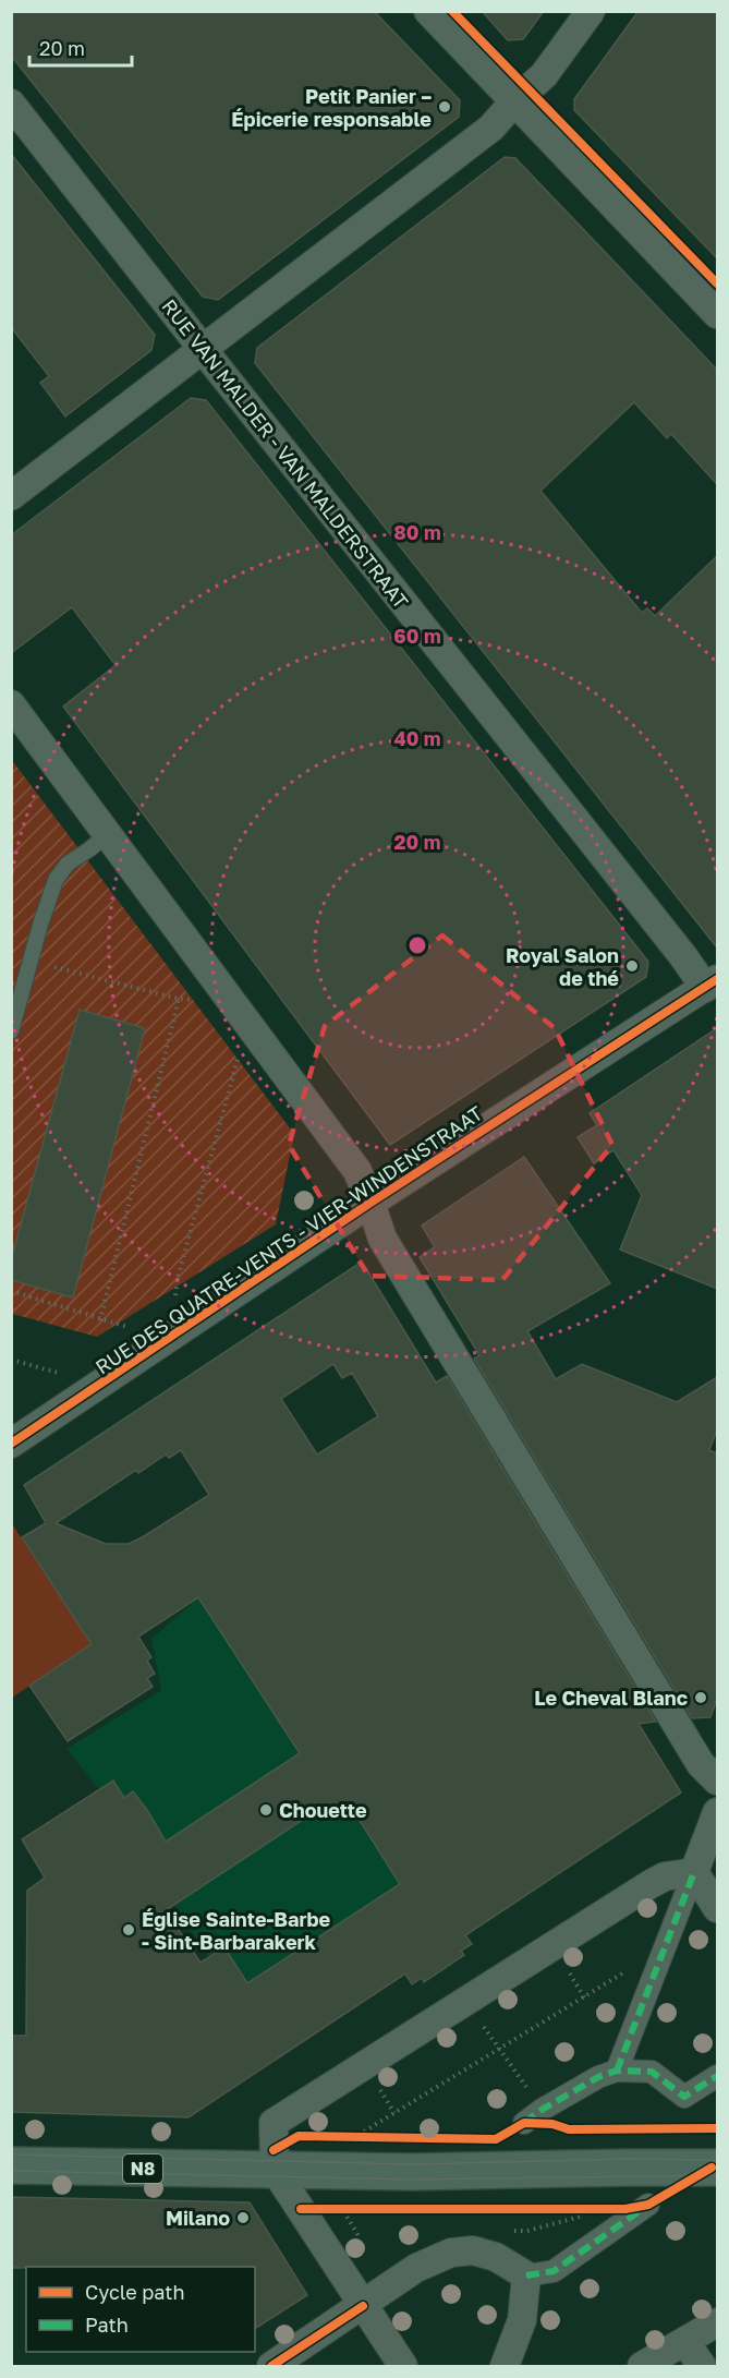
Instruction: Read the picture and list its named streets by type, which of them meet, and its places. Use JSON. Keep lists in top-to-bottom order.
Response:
{
  "streets": {
    "main road": ["N8"],
    "street": ["RUE VAN MALDER - VAN MALDERSTRAAT", "RUE DES QUATRE-VENTS - VIER-WINDENSTRAAT"]
  },
  "crossings": [
    ["RUE VAN MALDER - VAN MALDERSTRAAT", "RUE DES QUATRE-VENTS - VIER-WINDENSTRAAT"]
  ],
  "places": [
    "Petit Panier – Épicerie responsable",
    "Royal Salon de thé",
    "Le Cheval Blanc",
    "Chouette",
    "Église Sainte-Barbe - Sint-Barbarakerk",
    "Milano"
  ],
  "legend": ["Cycle path", "Path"],
  "scale_bar": "20 m",
  "rings": [
    "80 m",
    "60 m",
    "40 m",
    "20 m"
  ]
}
